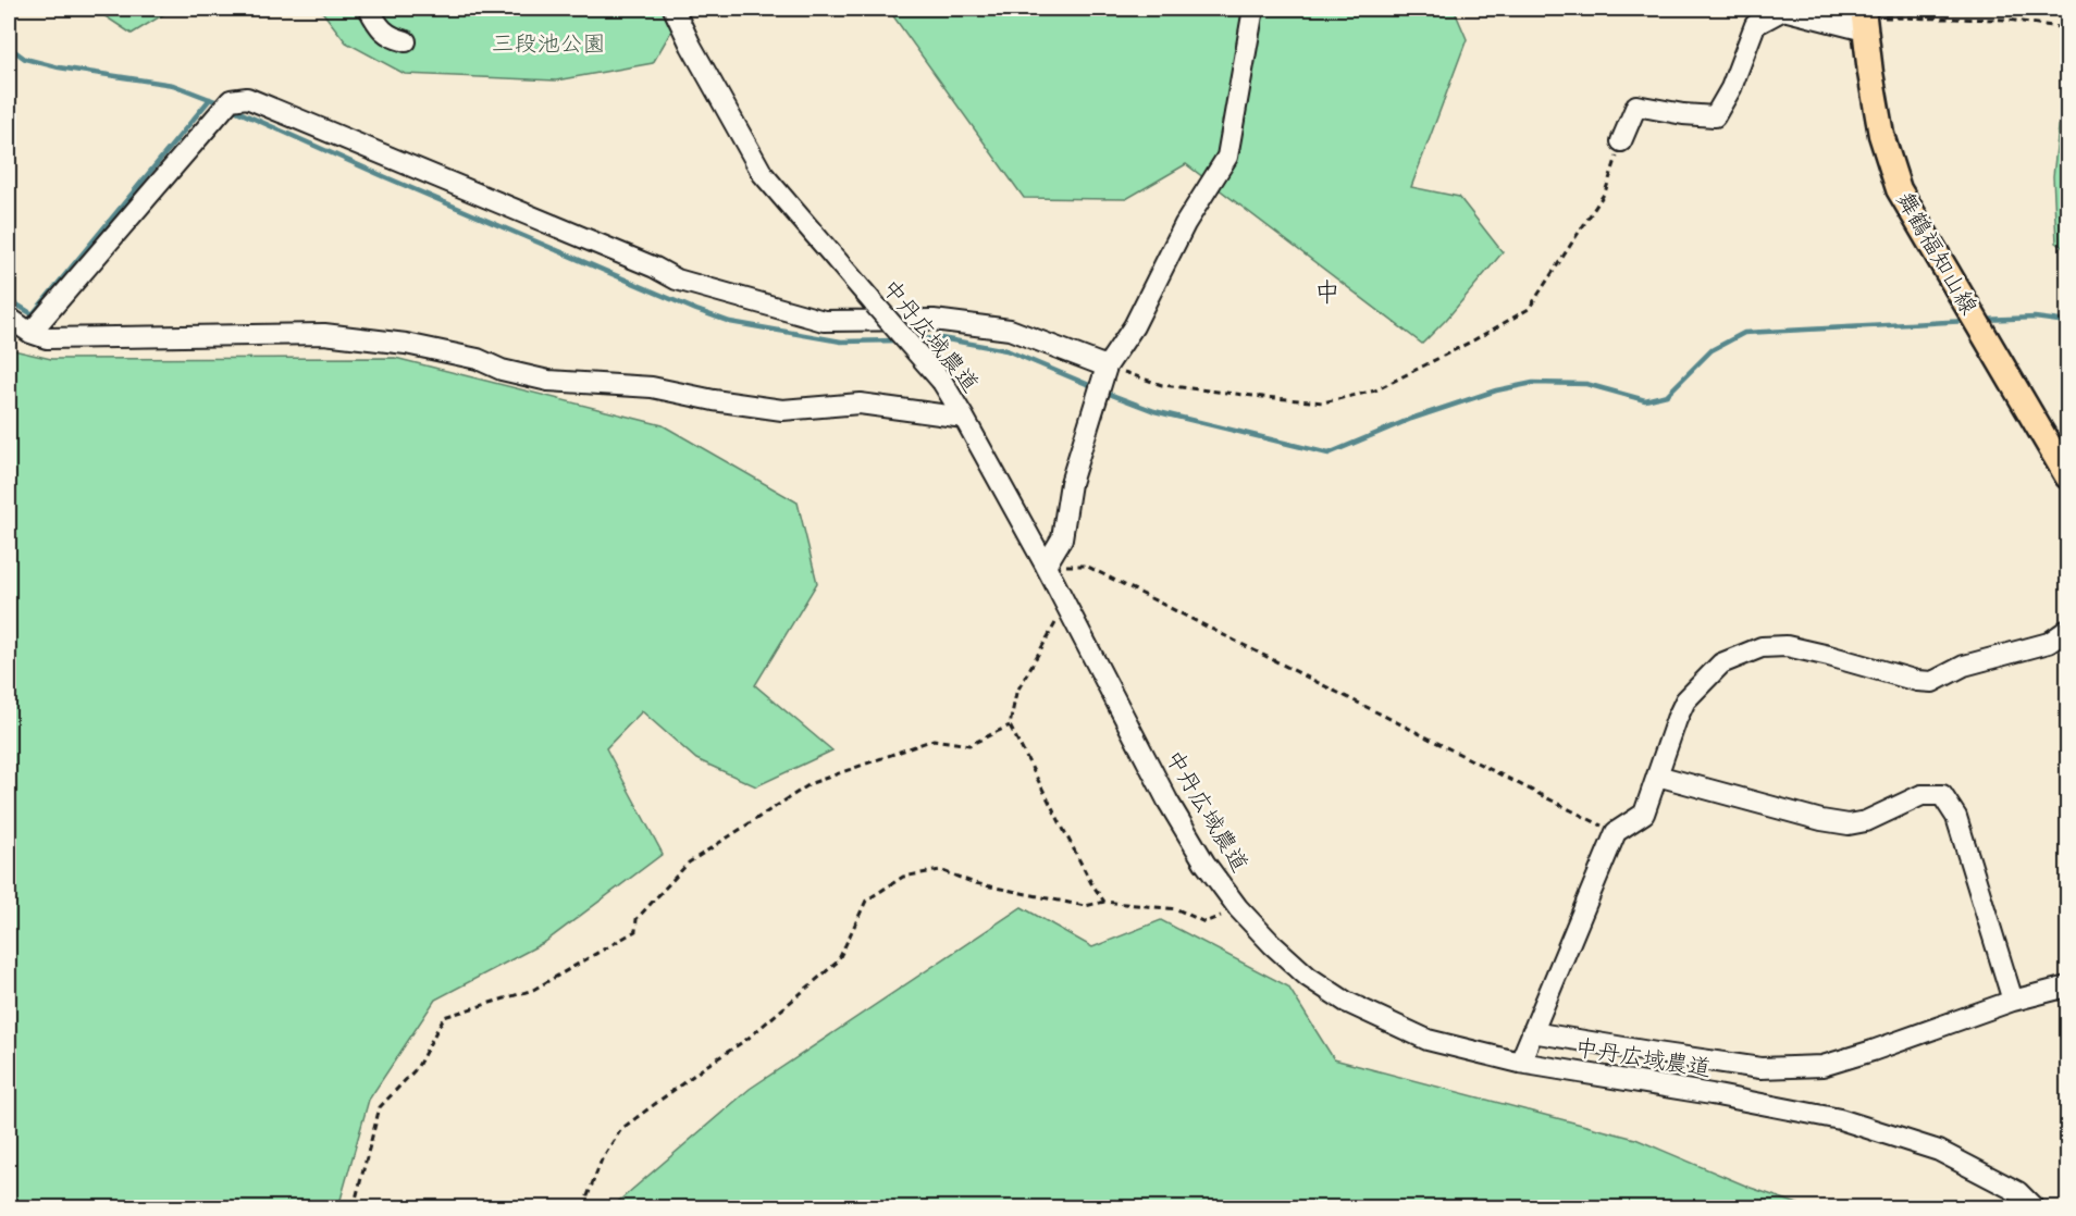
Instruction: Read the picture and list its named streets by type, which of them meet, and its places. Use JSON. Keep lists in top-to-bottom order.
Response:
{
  "streets": {
    "main road": ["舞鶴福知山線"],
    "street": ["中丹広域農道"]
  },
  "districts": ["中"],
  "parks": ["三段池公園"]
}
